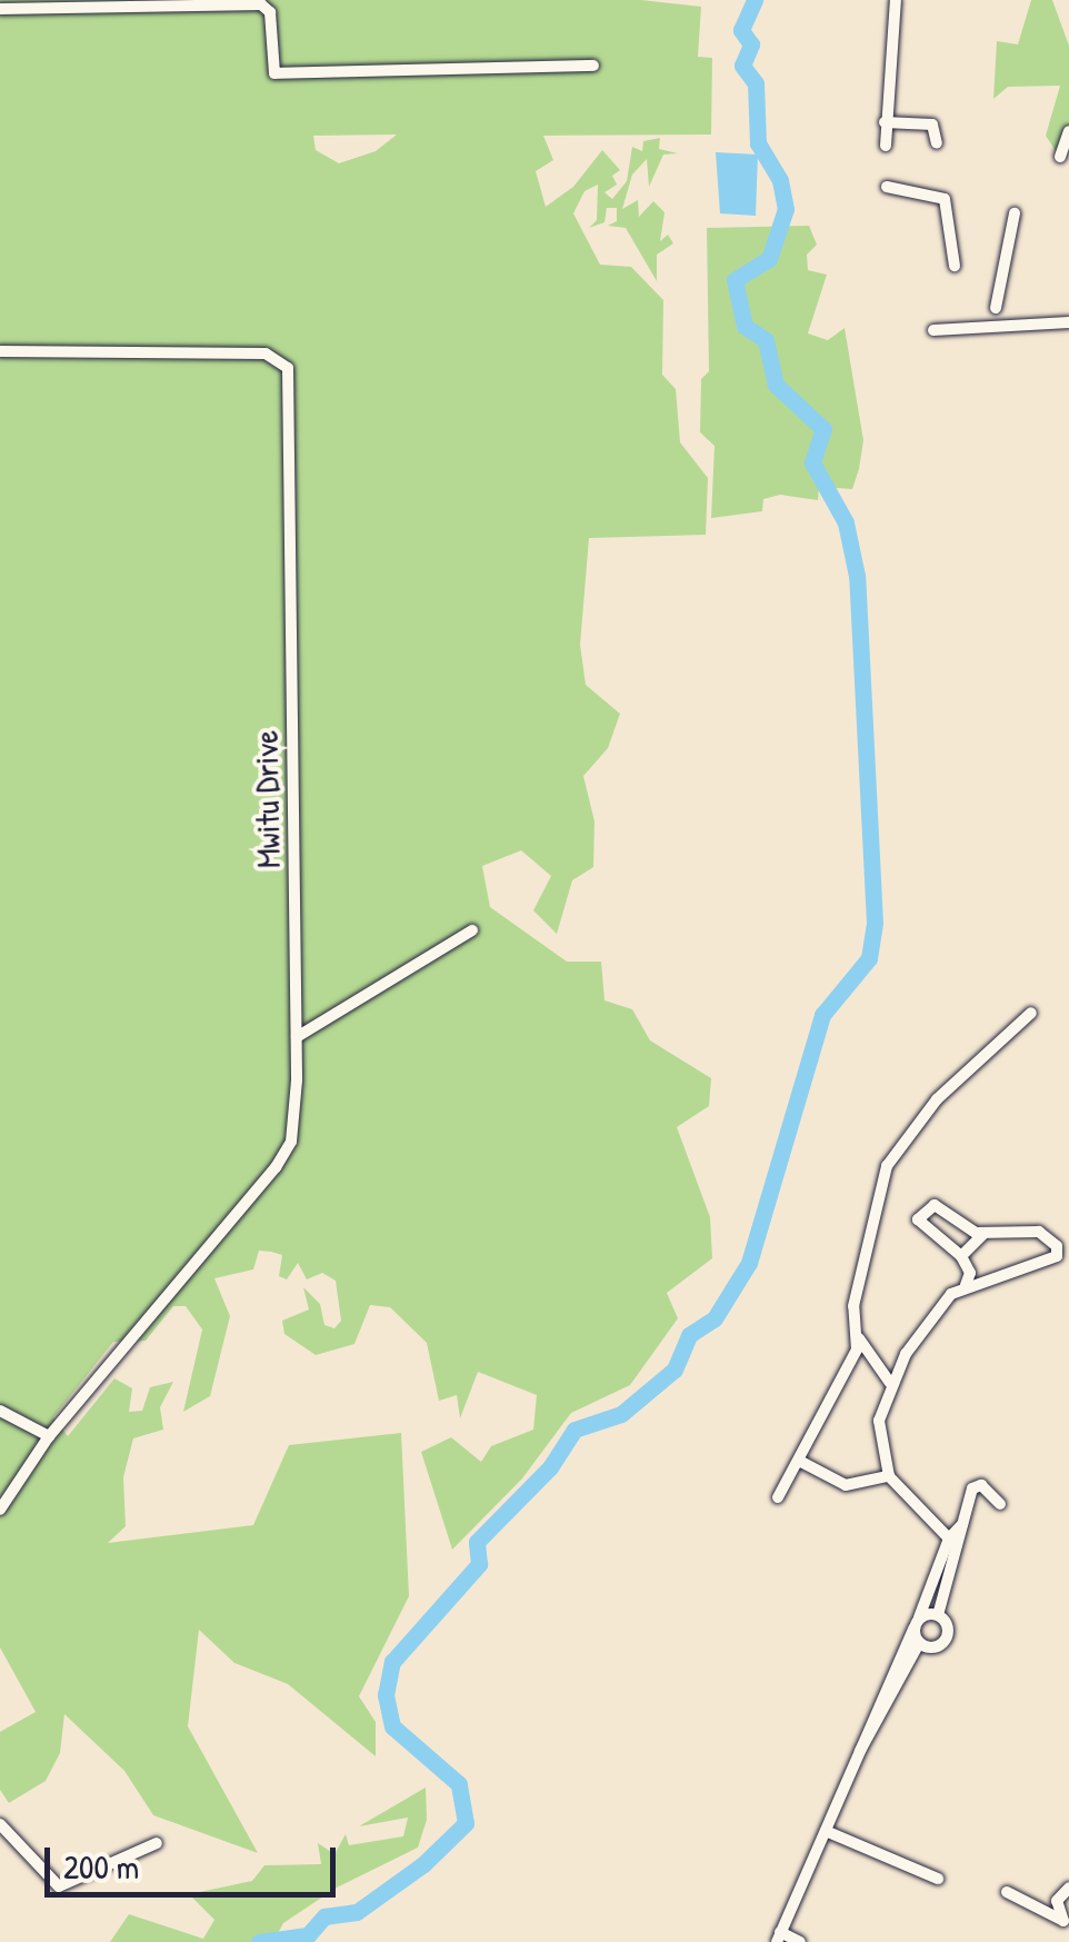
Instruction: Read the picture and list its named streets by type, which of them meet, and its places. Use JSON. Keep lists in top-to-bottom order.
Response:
{
  "streets": {
    "street": ["Mwitu Drive"]
  },
  "scale_bar": "200 m"
}
